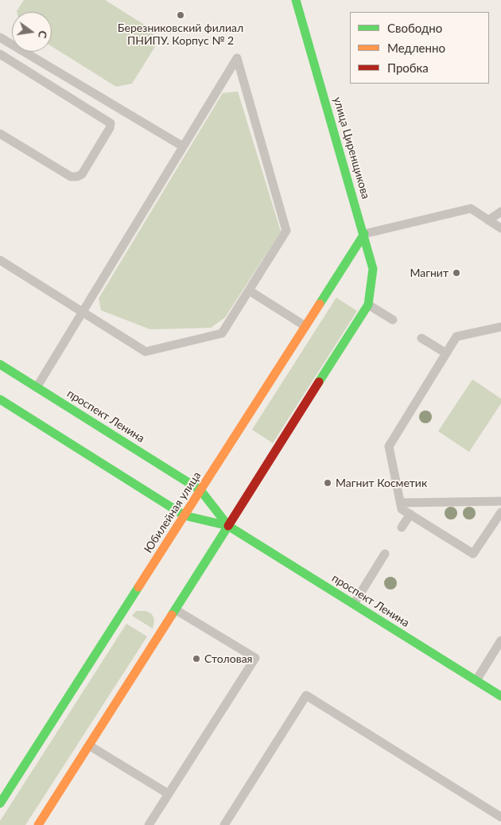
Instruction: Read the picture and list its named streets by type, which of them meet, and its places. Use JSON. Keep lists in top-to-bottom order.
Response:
{
  "streets": {
    "main road": ["улица Циренщикова", "проспект Ленина", "Юбилейная улица"]
  },
  "crossings": [
    ["улица Циренщикова", "Юбилейная улица"],
    ["проспект Ленина", "Юбилейная улица"]
  ],
  "places": [
    "Березниковский филиал ПНИПУ. Корпус № 2",
    "Магнит",
    "Магнит Косметик",
    "Столовая"
  ],
  "legend": ["Свободно", "Медленно", "Пробка"],
  "north": "right"
}
